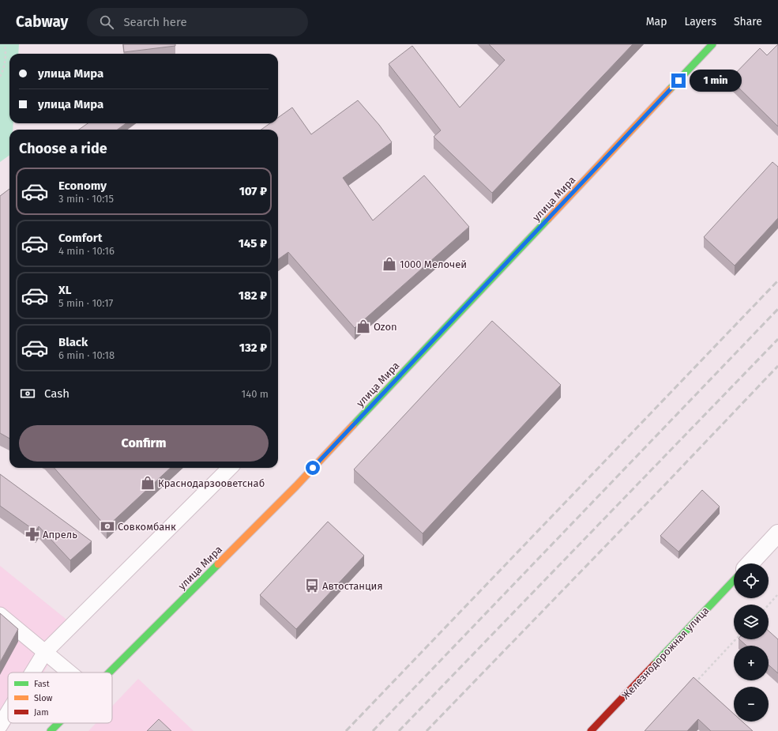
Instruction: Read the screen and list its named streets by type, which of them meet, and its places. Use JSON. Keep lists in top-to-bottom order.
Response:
{
  "streets": {
    "main road": ["улица Мира", "Железнодорожная улица"]
  },
  "places": {
    "shop": ["1000 Мелочей", "Ozon", "Краснодарзооветснаб"],
    "bank": ["Совкомбанк"],
    "pharmacy": ["Апрель"],
    "bus stop": ["Автостанция"]
  },
  "legend": ["Fast", "Slow", "Jam"],
  "page": {
    "header": "Cabway",
    "search": "Search here",
    "nav": ["Map", "Layers", "Share"],
    "banner": ["улица Мира", "улица Мира"],
    "bubble": "1 min",
    "heading": "Choose a ride",
    "list": [
      {
        "name": "Economy",
        "note": "3 min · 10:15",
        "value": "107 ₽"
      },
      {
        "name": "Comfort",
        "note": "4 min · 10:16",
        "value": "145 ₽"
      },
      {
        "name": "XL",
        "note": "5 min · 10:17",
        "value": "182 ₽"
      },
      {
        "name": "Black",
        "note": "6 min · 10:18",
        "value": "132 ₽"
      }
    ],
    "pay": ["Cash", "140 m"],
    "buttons": "Confirm",
    "map_buttons": ["+", "−"]
  }
}
